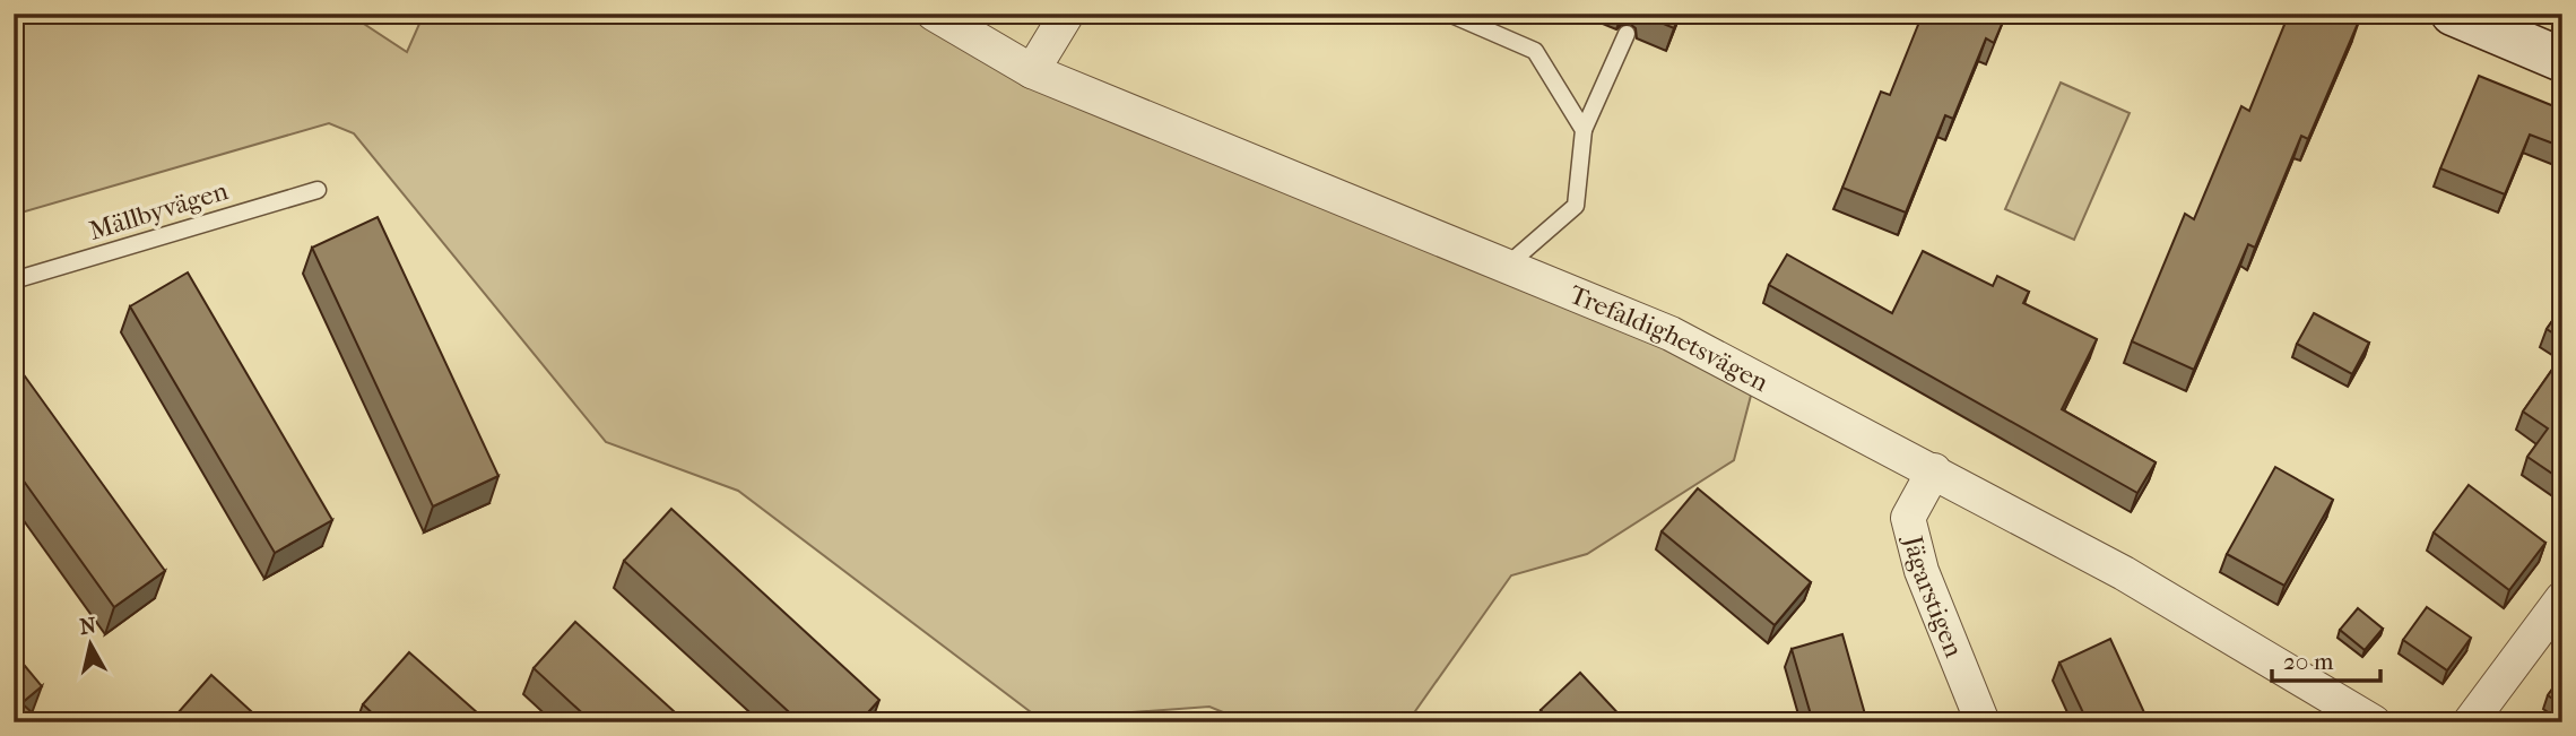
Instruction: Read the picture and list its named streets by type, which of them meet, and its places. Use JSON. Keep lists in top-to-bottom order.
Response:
{
  "streets": {
    "street": ["Trefaldighetsvägen", "Jägarstigen"],
    "lane": ["Mällbyvägen"]
  },
  "crossings": [
    ["Trefaldighetsvägen", "Jägarstigen"]
  ],
  "scale_bar": "20 m",
  "north": "top"
}
